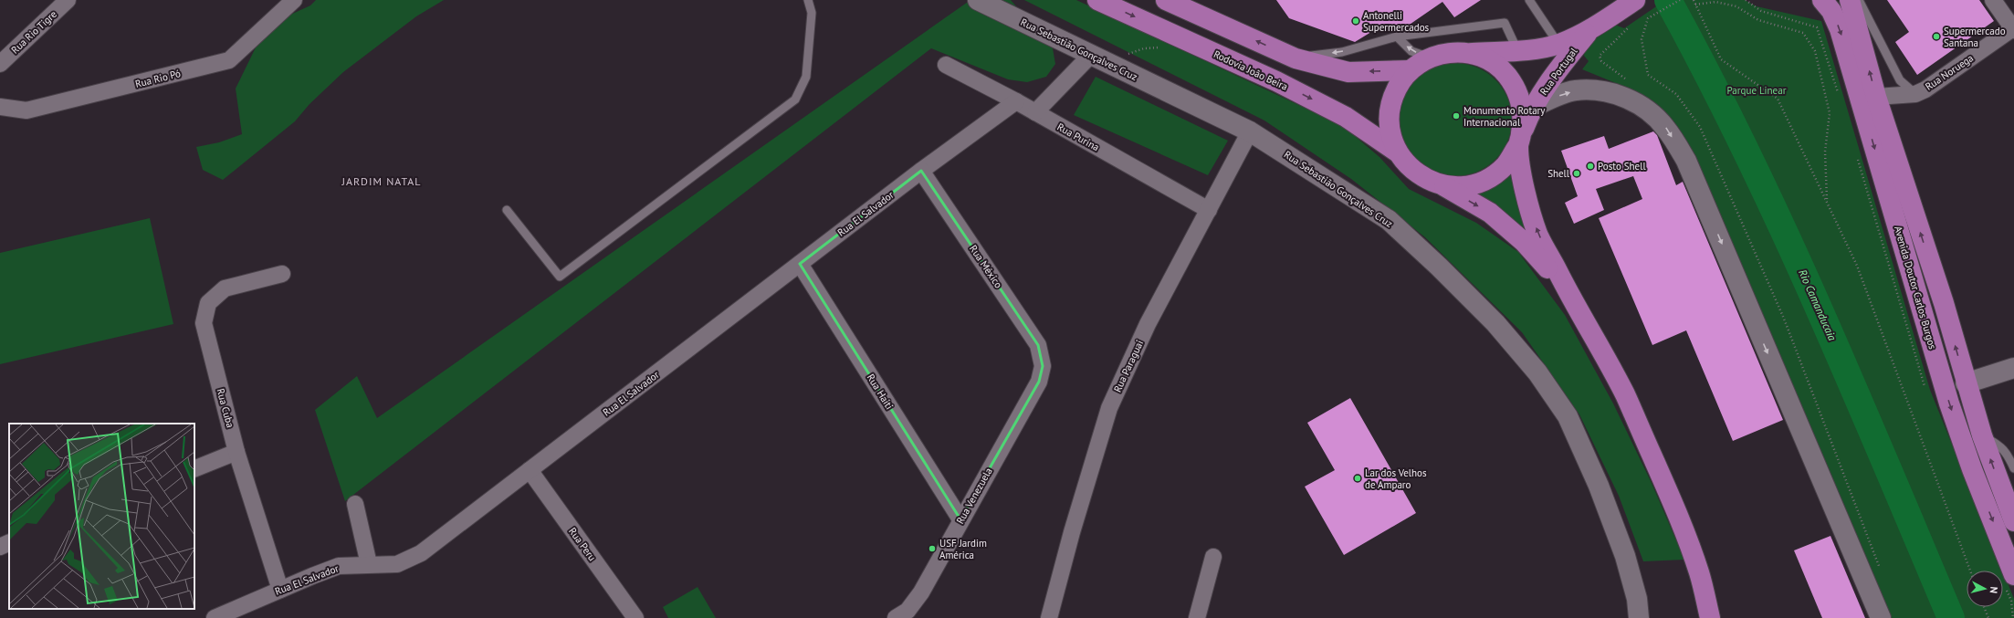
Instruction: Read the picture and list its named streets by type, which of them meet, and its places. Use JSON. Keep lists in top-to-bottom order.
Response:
{
  "streets": {
    "main road": ["Rodovia João Beira", "Rua Portugal", "Avenida Doutor Carlos Burgos"],
    "street": [
      "Rua Rio Tigre",
      "Rua Sebastião Gonçalves Cruz",
      "Rua Noruega",
      "Rua Rio Pó",
      "Rua Purina",
      "Rua El Salvador",
      "Rua México",
      "Rua Paraguai",
      "Rua Haiti",
      "Rua Cuba",
      "Rua Venezuela",
      "Rua Peru"
    ]
  },
  "crossings": [
    ["Rua Sebastião Gonçalves Cruz", "Rua Paraguai"],
    ["Rua Noruega", "Avenida Doutor Carlos Burgos"],
    ["Rua Purina", "Rua El Salvador"],
    ["Rua Purina", "Rua Paraguai"],
    ["Rua El Salvador", "Rua México"],
    ["Rua El Salvador", "Rua Haiti"],
    ["Rua El Salvador", "Rua Cuba"],
    ["Rua El Salvador", "Rua Peru"],
    ["Rua México", "Rua Venezuela"],
    ["Rua Haiti", "Rua Venezuela"]
  ],
  "districts": ["JARDIM NATAL"],
  "water": ["Rio Camanducaia"],
  "parks": ["Parque Linear"],
  "places": [
    "Antonelli Supermercados",
    "Supermercado Santana",
    "Monumento Rotary Internacional",
    "Posto Shell",
    "Shell",
    "Lar dos Velhos de Amparo",
    "USF Jardim América"
  ],
  "north": "right"
}
